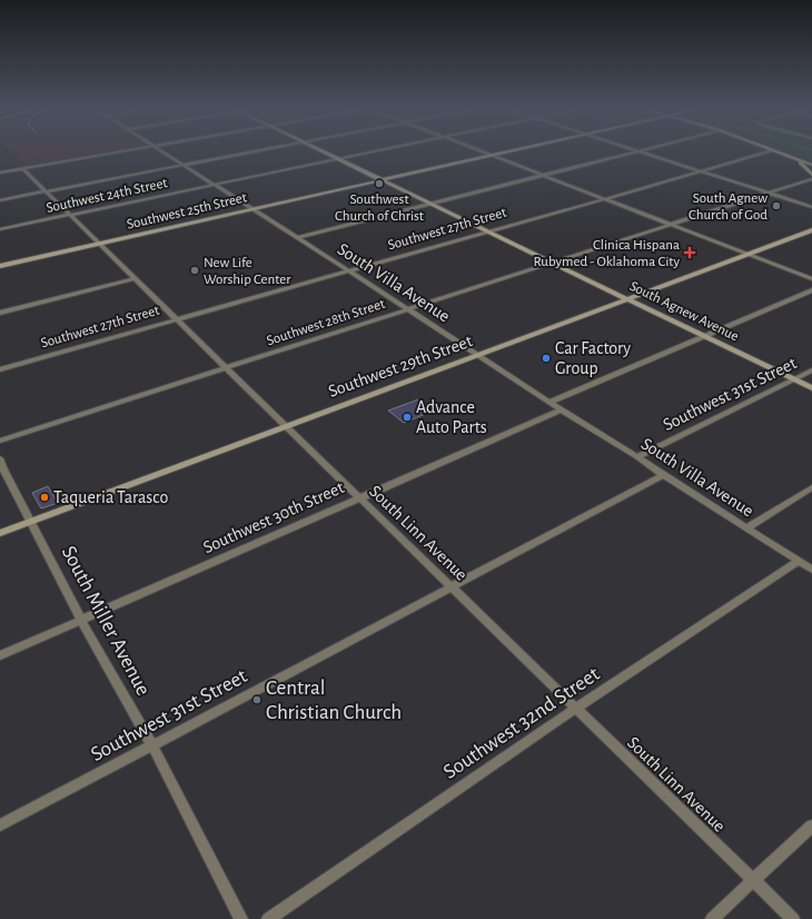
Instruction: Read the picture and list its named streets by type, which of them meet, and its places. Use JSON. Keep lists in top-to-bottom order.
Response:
{
  "streets": {
    "main road": ["Southwest 25th Street", "South Agnew Avenue", "Southwest 29th Street"],
    "street": [
      "Southwest 24th Street",
      "Southwest 27th Street",
      "South Villa Avenue",
      "Southwest 28th Street",
      "Southwest 31st Street",
      "Southwest 30th Street",
      "South Linn Avenue",
      "South Miller Avenue",
      "Southwest 32nd Street"
    ]
  },
  "crossings": [
    ["Southwest 24th Street", "South Villa Avenue"],
    ["Southwest 24th Street", "South Agnew Avenue"],
    ["Southwest 24th Street", "South Linn Avenue"],
    ["Southwest 25th Street", "South Villa Avenue"],
    ["Southwest 25th Street", "South Agnew Avenue"],
    ["Southwest 25th Street", "South Linn Avenue"],
    ["Southwest 27th Street", "South Villa Avenue"],
    ["Southwest 27th Street", "South Agnew Avenue"],
    ["Southwest 27th Street", "South Linn Avenue"],
    ["South Villa Avenue", "Southwest 28th Street"],
    ["South Villa Avenue", "Southwest 29th Street"],
    ["South Villa Avenue", "Southwest 31st Street"],
    ["South Villa Avenue", "Southwest 30th Street"],
    ["South Villa Avenue", "Southwest 32nd Street"],
    ["South Agnew Avenue", "Southwest 28th Street"],
    ["South Agnew Avenue", "Southwest 29th Street"],
    ["South Agnew Avenue", "Southwest 31st Street"],
    ["Southwest 28th Street", "South Linn Avenue"],
    ["Southwest 29th Street", "South Linn Avenue"],
    ["Southwest 29th Street", "South Miller Avenue"],
    ["Southwest 31st Street", "South Linn Avenue"],
    ["Southwest 31st Street", "South Miller Avenue"],
    ["Southwest 30th Street", "South Linn Avenue"],
    ["Southwest 30th Street", "South Miller Avenue"],
    ["South Linn Avenue", "Southwest 32nd Street"]
  ],
  "places": {
    "other": [
      "Southwest Church of Christ",
      "South Agnew Church of God",
      "New Life Worship Center",
      "Car Factory Group",
      "Advance Auto Parts",
      "Taqueria Tarasco",
      "Central Christian Church"
    ],
    "health": ["Clinica Hispana Rubymed - Oklahoma City"]
  }
}
